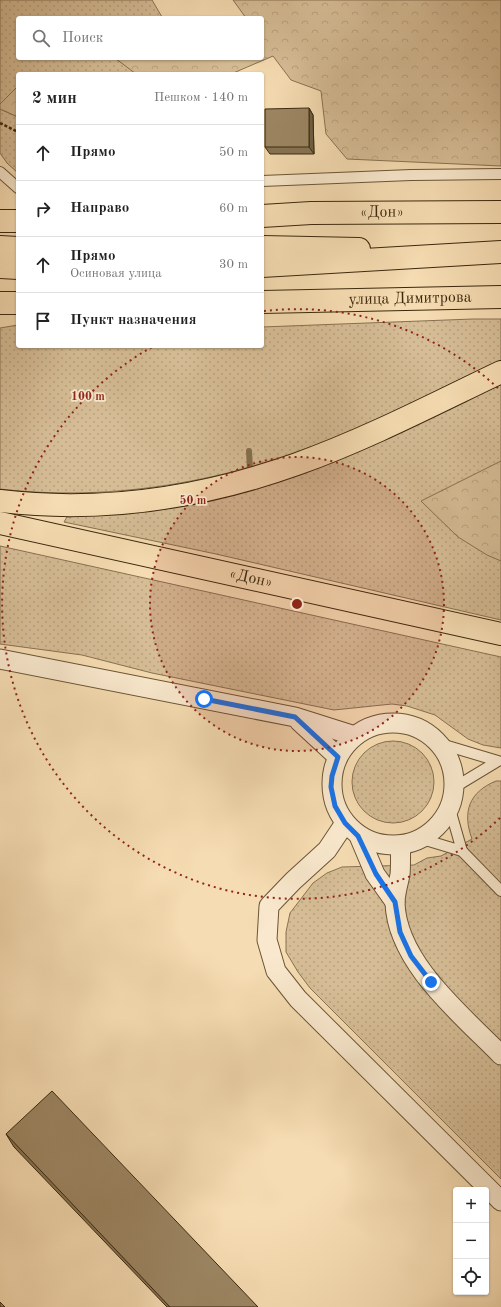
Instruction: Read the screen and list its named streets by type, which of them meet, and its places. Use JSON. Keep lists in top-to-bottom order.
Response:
{
  "streets": {
    "highway": ["«Дон»", "улица Димитрова"]
  },
  "page": {
    "search": "Поиск",
    "heading": ["2 мин", "Пешком · 140 m"],
    "list": [
      ["Прямо", "50 m"],
      ["Направо", "60 m"],
      ["Прямо", "Осиновая улица", "30 m"],
      "Пункт назначения"
    ],
    "map_buttons": ["+", "−"]
  },
  "rings": ["100 m", "50 m"]
}
